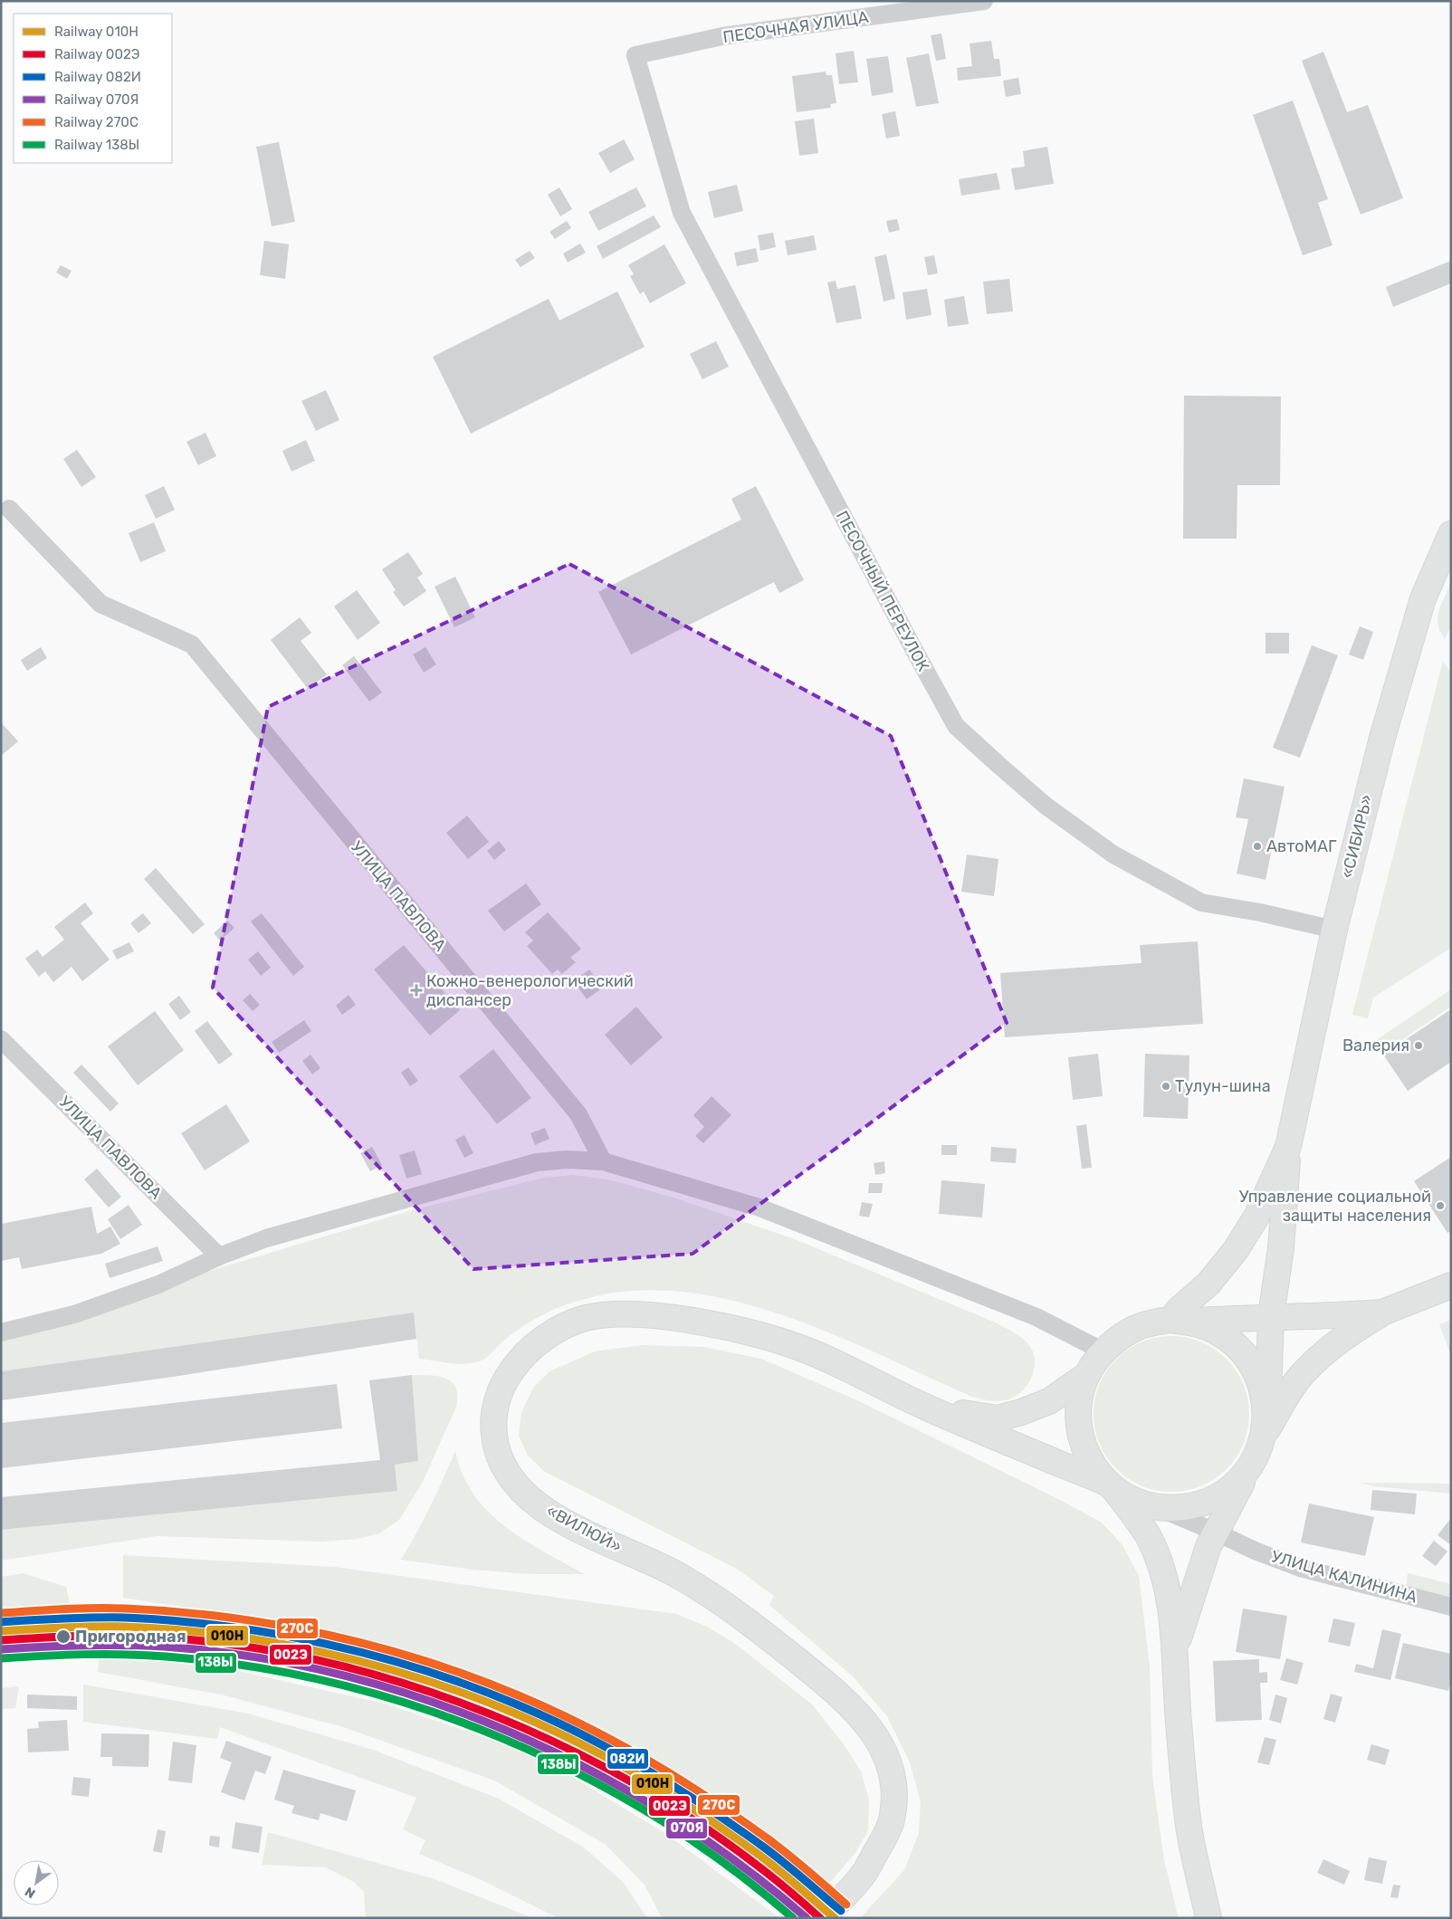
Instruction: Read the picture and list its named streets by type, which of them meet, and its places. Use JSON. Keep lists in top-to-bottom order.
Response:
{
  "streets": {
    "main road": ["«СИБИРЬ»", "«ВИЛЮЙ»"],
    "street": [
      "ПЕСОЧНАЯ УЛИЦА",
      "ПЕСОЧНЫЙ ПЕРЕУЛОК",
      "УЛИЦА ПАВЛОВА",
      "УЛИЦА КАЛИНИНА"
    ]
  },
  "crossings": [
    ["ПЕСОЧНАЯ УЛИЦА", "ПЕСОЧНЫЙ ПЕРЕУЛОК"],
    ["ПЕСОЧНЫЙ ПЕРЕУЛОК", "«СИБИРЬ»"]
  ],
  "places": {
    "other": [
      "АвтоМАГ",
      "Валерия",
      "Тулун-шина",
      "Управление социальной защиты населения",
      "Пригородная"
    ],
    "health": ["Кожно-венерологический диспансер"]
  },
  "lines": [
    "rail line 270С",
    "rail line 082И",
    "rail line 010Н",
    "rail line 002Э",
    "rail line 070Я",
    "rail line 138Ы"
  ],
  "legend": [
    "Railway 010Н",
    "Railway 002Э",
    "Railway 082И",
    "Railway 070Я",
    "Railway 270С",
    "Railway 138Ы"
  ],
  "north": "bottom left"
}
